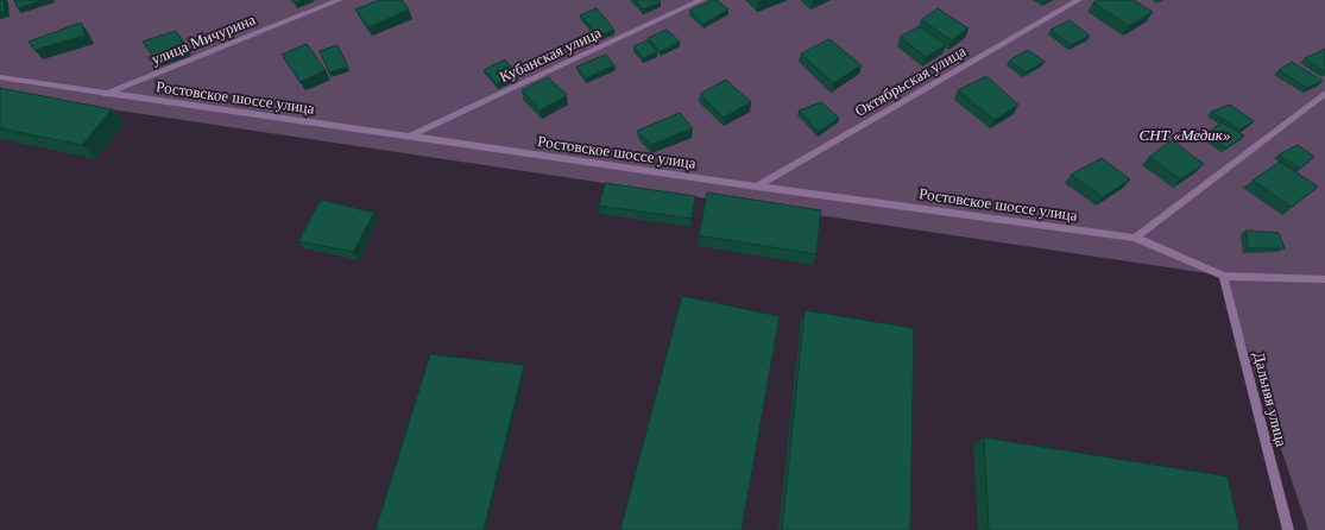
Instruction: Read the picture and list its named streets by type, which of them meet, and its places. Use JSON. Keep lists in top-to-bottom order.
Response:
{
  "streets": {
    "street": [
      "улица Мичурина",
      "Кубанская улица",
      "Октябрьская улица",
      "Ростовское шоссе улица",
      "Дальняя улица"
    ]
  },
  "crossings": [
    ["улица Мичурина", "Ростовское шоссе улица"],
    ["Кубанская улица", "Ростовское шоссе улица"],
    ["Октябрьская улица", "Ростовское шоссе улица"],
    ["Ростовское шоссе улица", "Дальняя улица"]
  ],
  "parks": ["СНТ «Медик»"]
}
